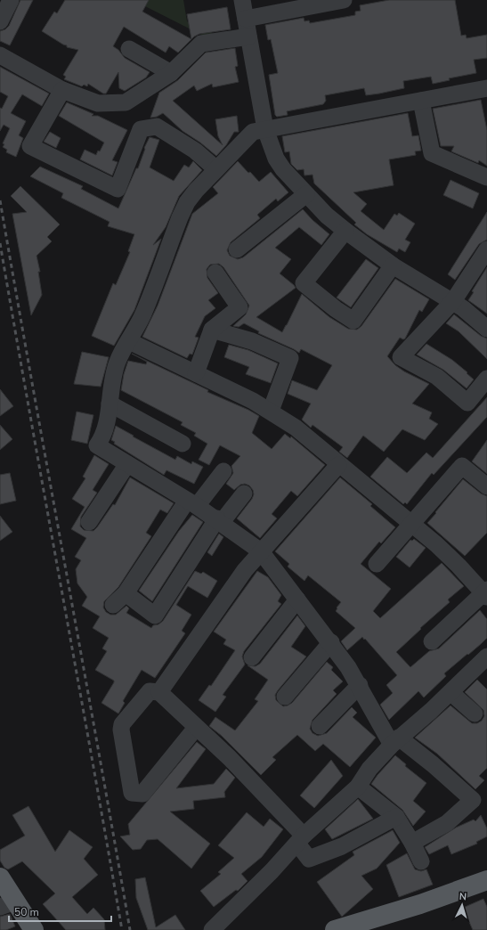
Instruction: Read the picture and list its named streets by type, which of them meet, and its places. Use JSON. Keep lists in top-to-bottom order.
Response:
{
  "scale_bar": "50 m",
  "north": "top"
}
